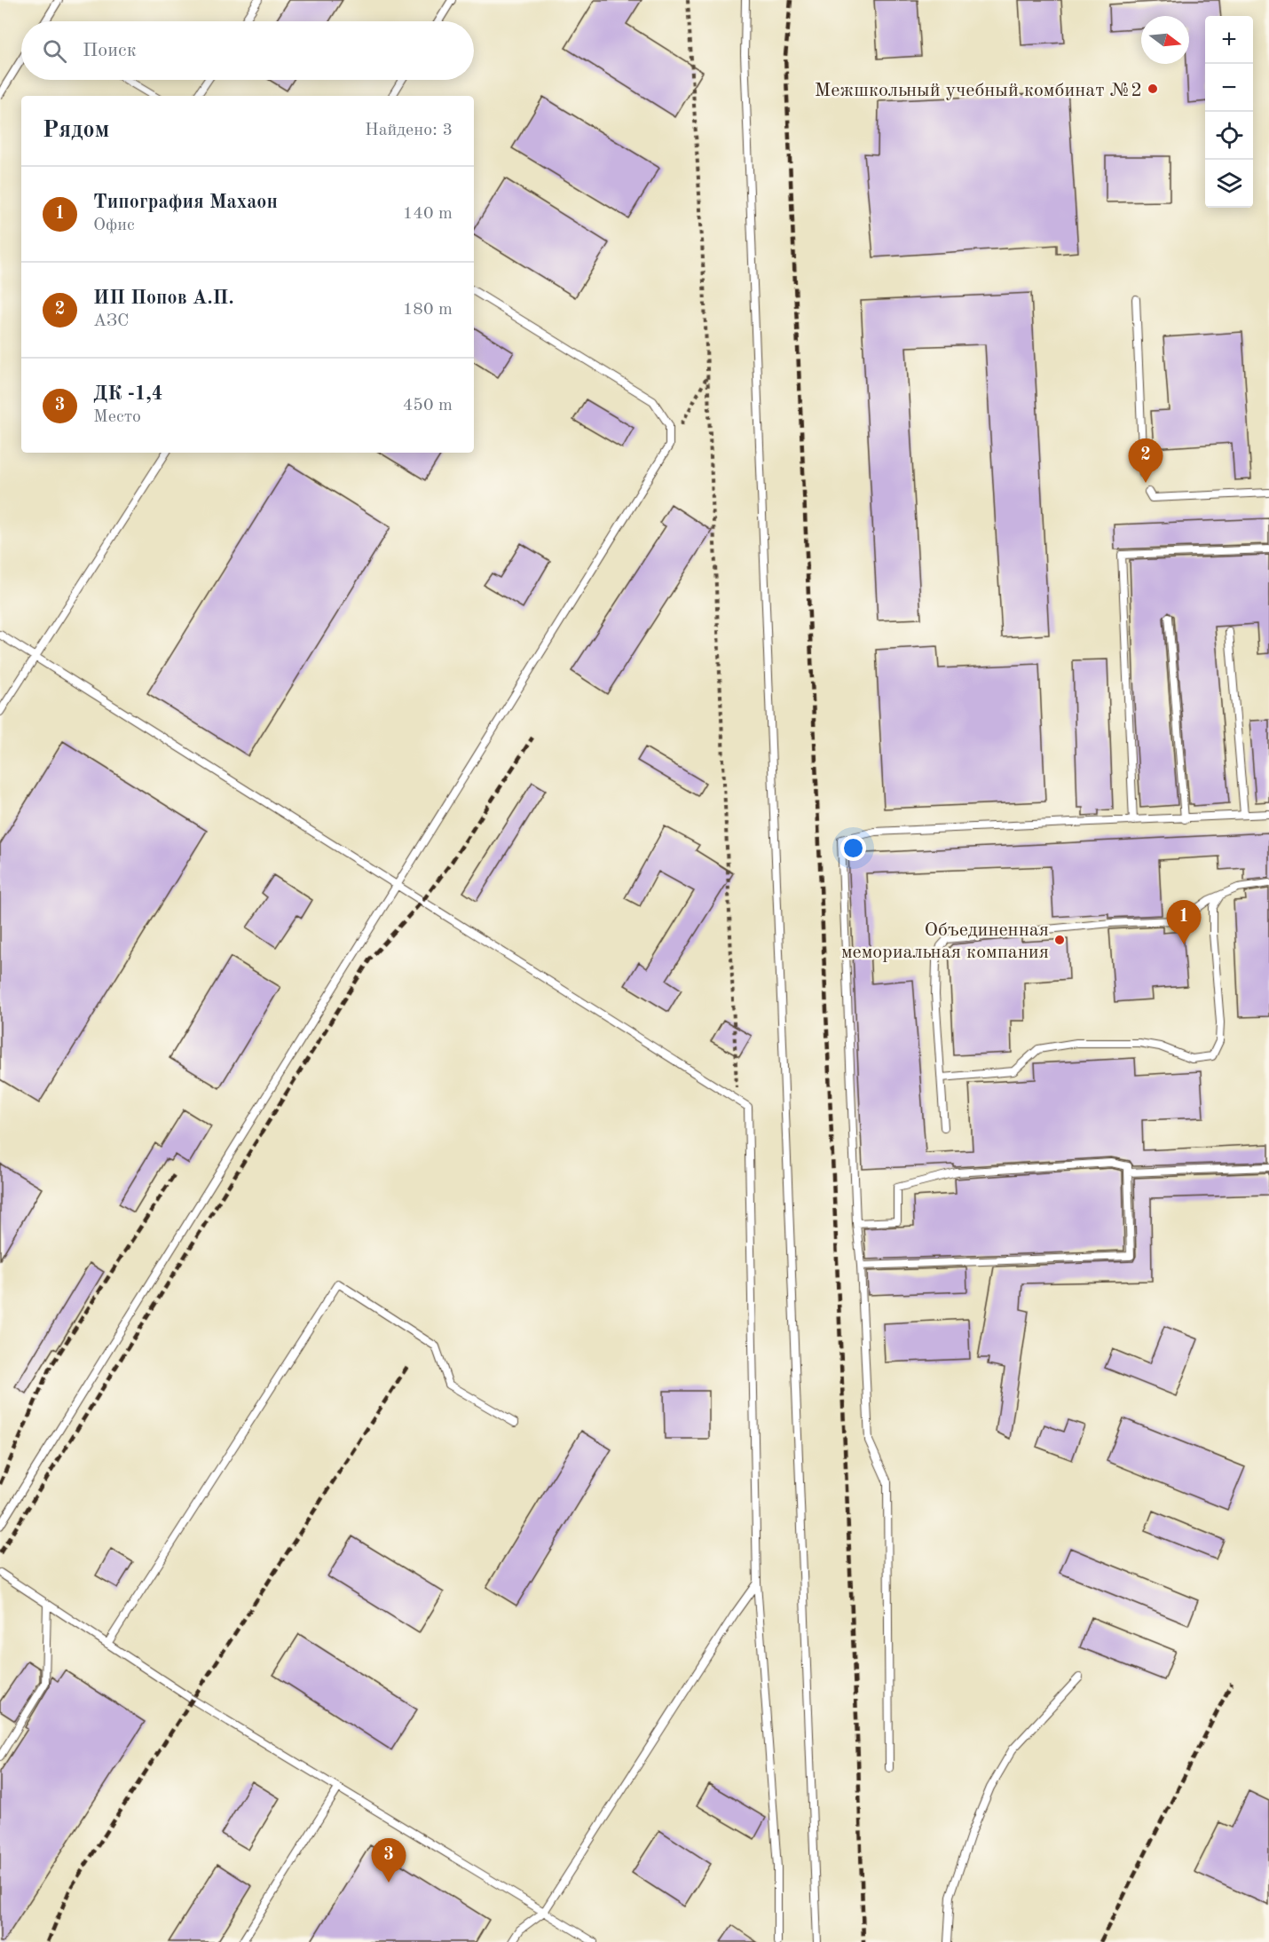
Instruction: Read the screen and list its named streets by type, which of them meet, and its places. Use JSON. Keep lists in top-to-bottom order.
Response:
{
  "places": ["Межшкольный учебный комбинат №2", "Объединенная мемориальная компания"],
  "north": "right",
  "page": {
    "map_buttons": ["+", "−"],
    "search": "Поиск",
    "heading": ["Рядом", "Найдено: 3"],
    "list": [
      {
        "mark": "1",
        "name": "Типография Махаон",
        "note": "Офис",
        "value": "140 m"
      },
      {
        "mark": "2",
        "name": "ИП Попов А.П.",
        "note": "АЗС",
        "value": "180 m"
      },
      {
        "mark": "3",
        "name": "ДК -1,4",
        "note": "Место",
        "value": "450 m"
      }
    ],
    "pins": ["2", "1", "3"]
  }
}
